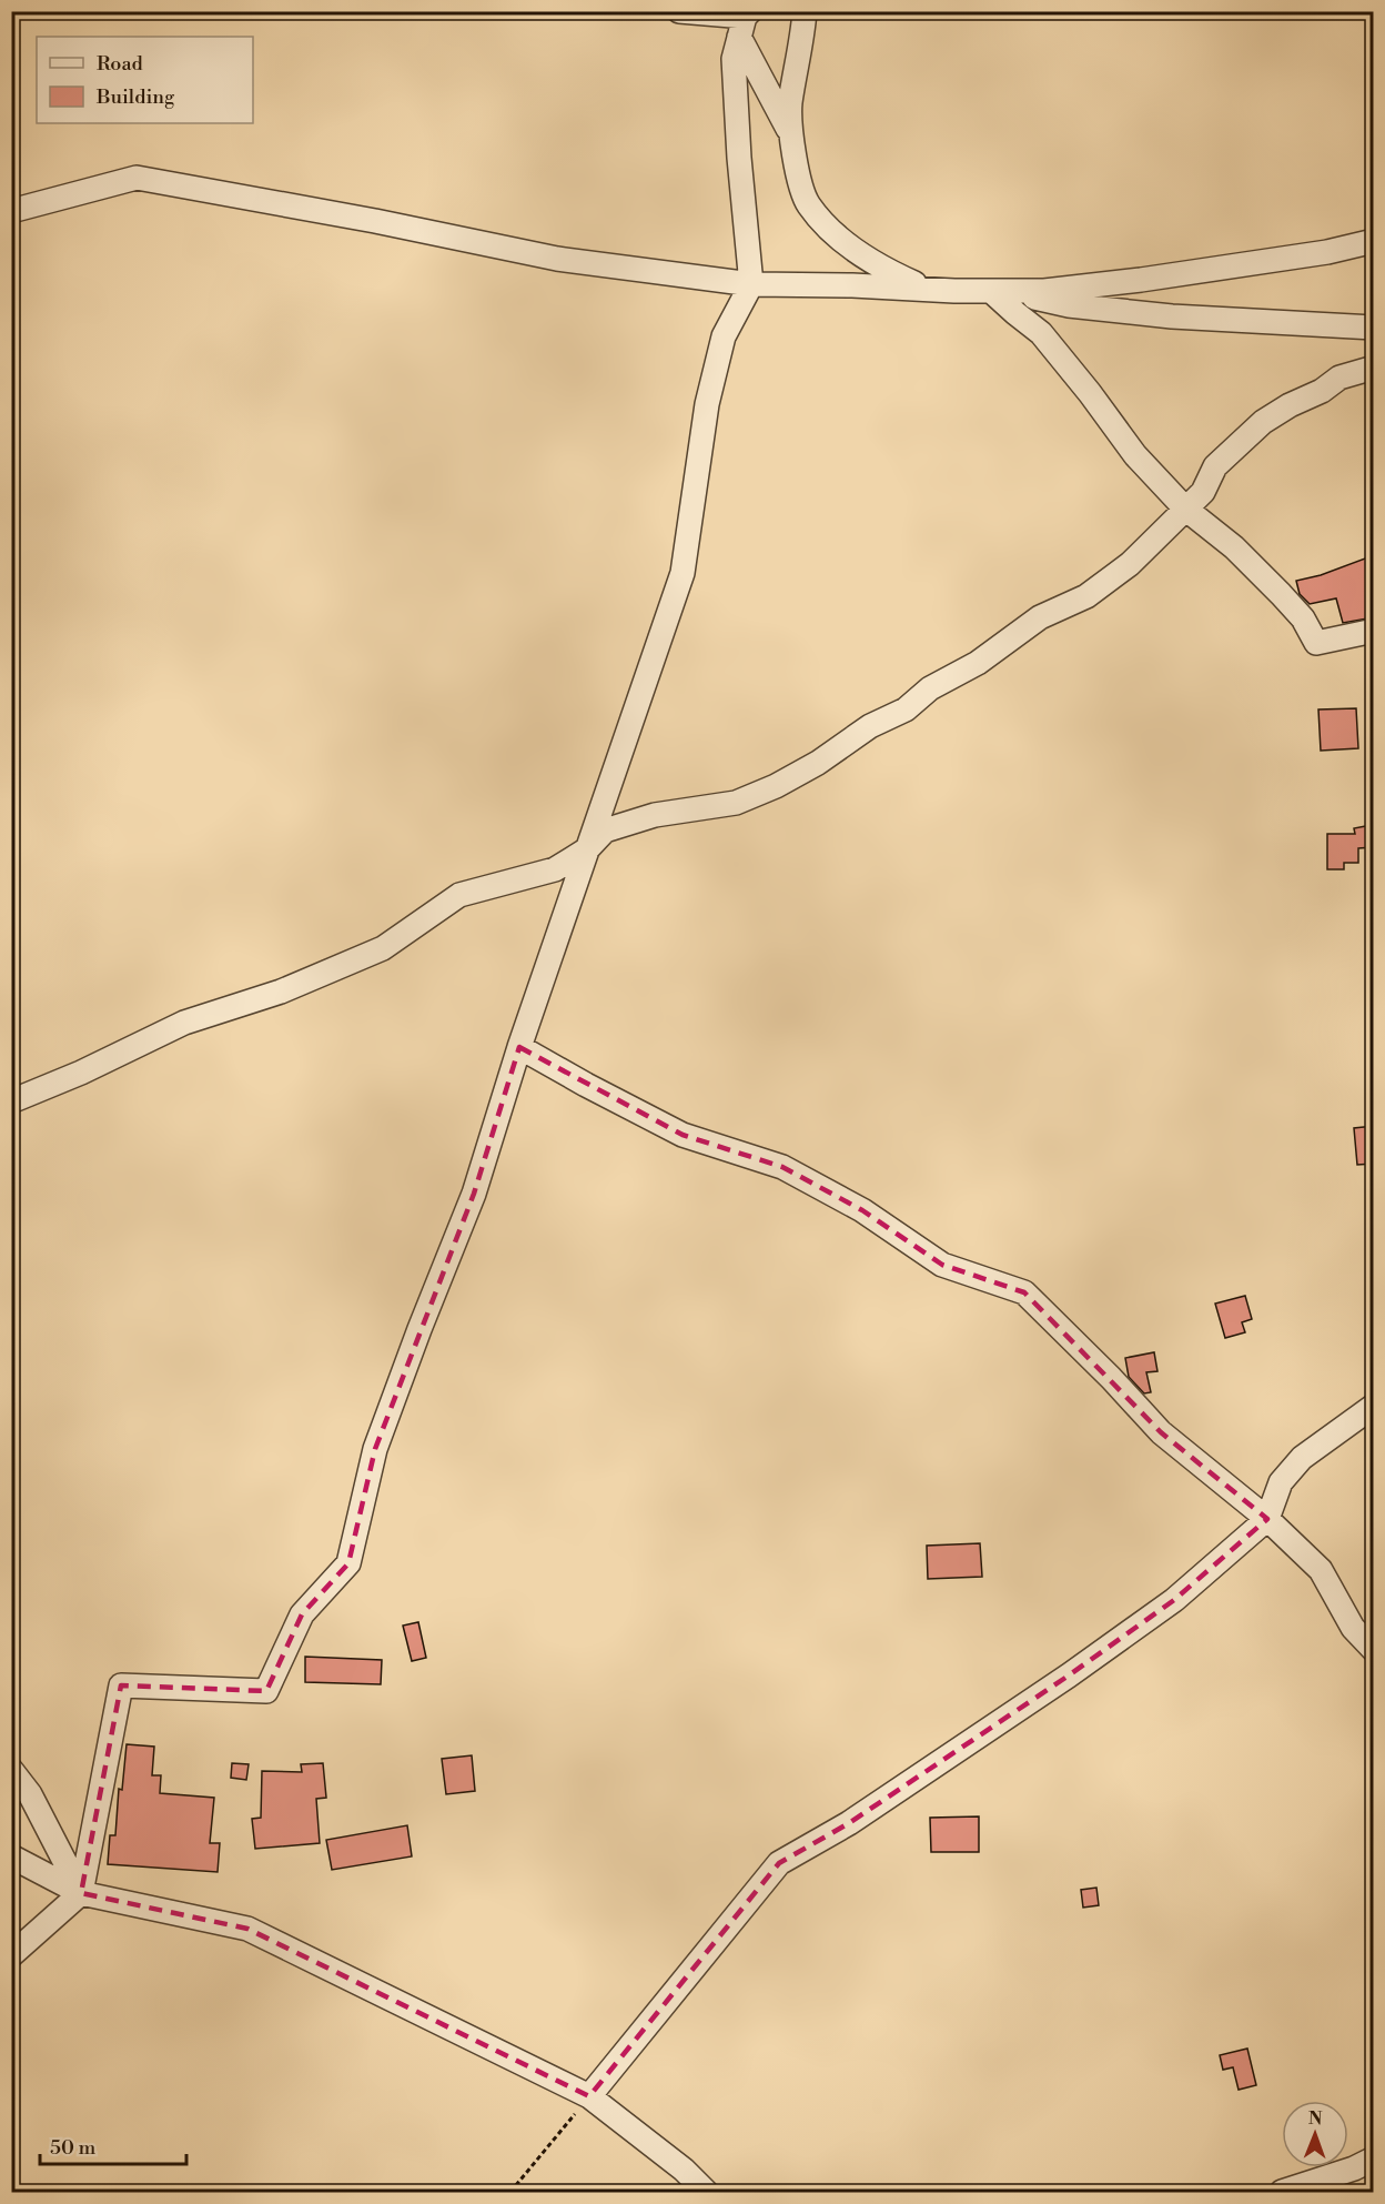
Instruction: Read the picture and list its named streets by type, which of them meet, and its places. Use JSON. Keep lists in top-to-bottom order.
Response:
{
  "legend": ["Road", "Building"],
  "scale_bar": "50 m",
  "north": "top"
}
